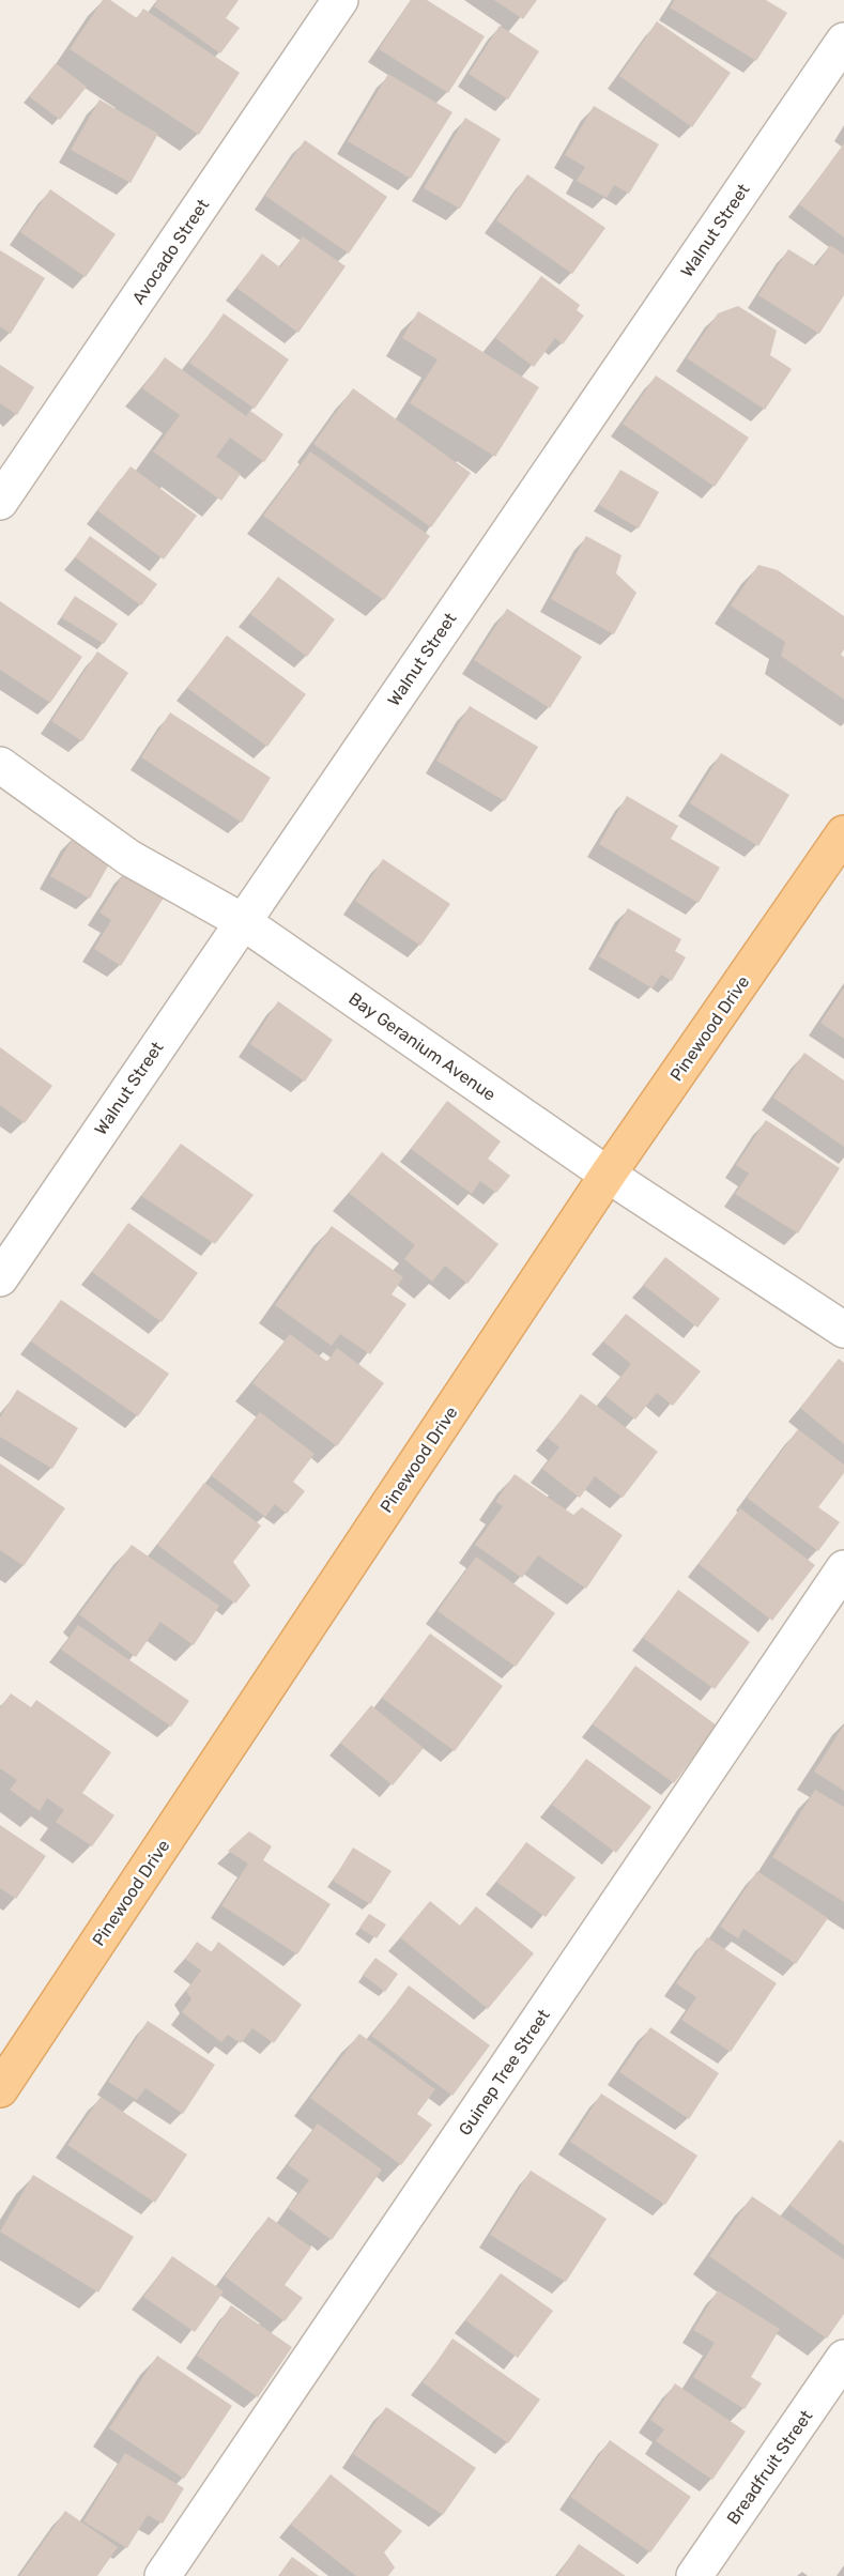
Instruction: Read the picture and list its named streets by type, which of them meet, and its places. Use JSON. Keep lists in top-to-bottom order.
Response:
{
  "streets": {
    "main road": ["Pinewood Drive"],
    "street": [
      "Walnut Street",
      "Avocado Street",
      "Bay Geranium Avenue",
      "Guinep Tree Street",
      "Breadfruit Street"
    ]
  },
  "crossings": [
    ["Walnut Street", "Bay Geranium Avenue"],
    ["Pinewood Drive", "Bay Geranium Avenue"]
  ]
}
